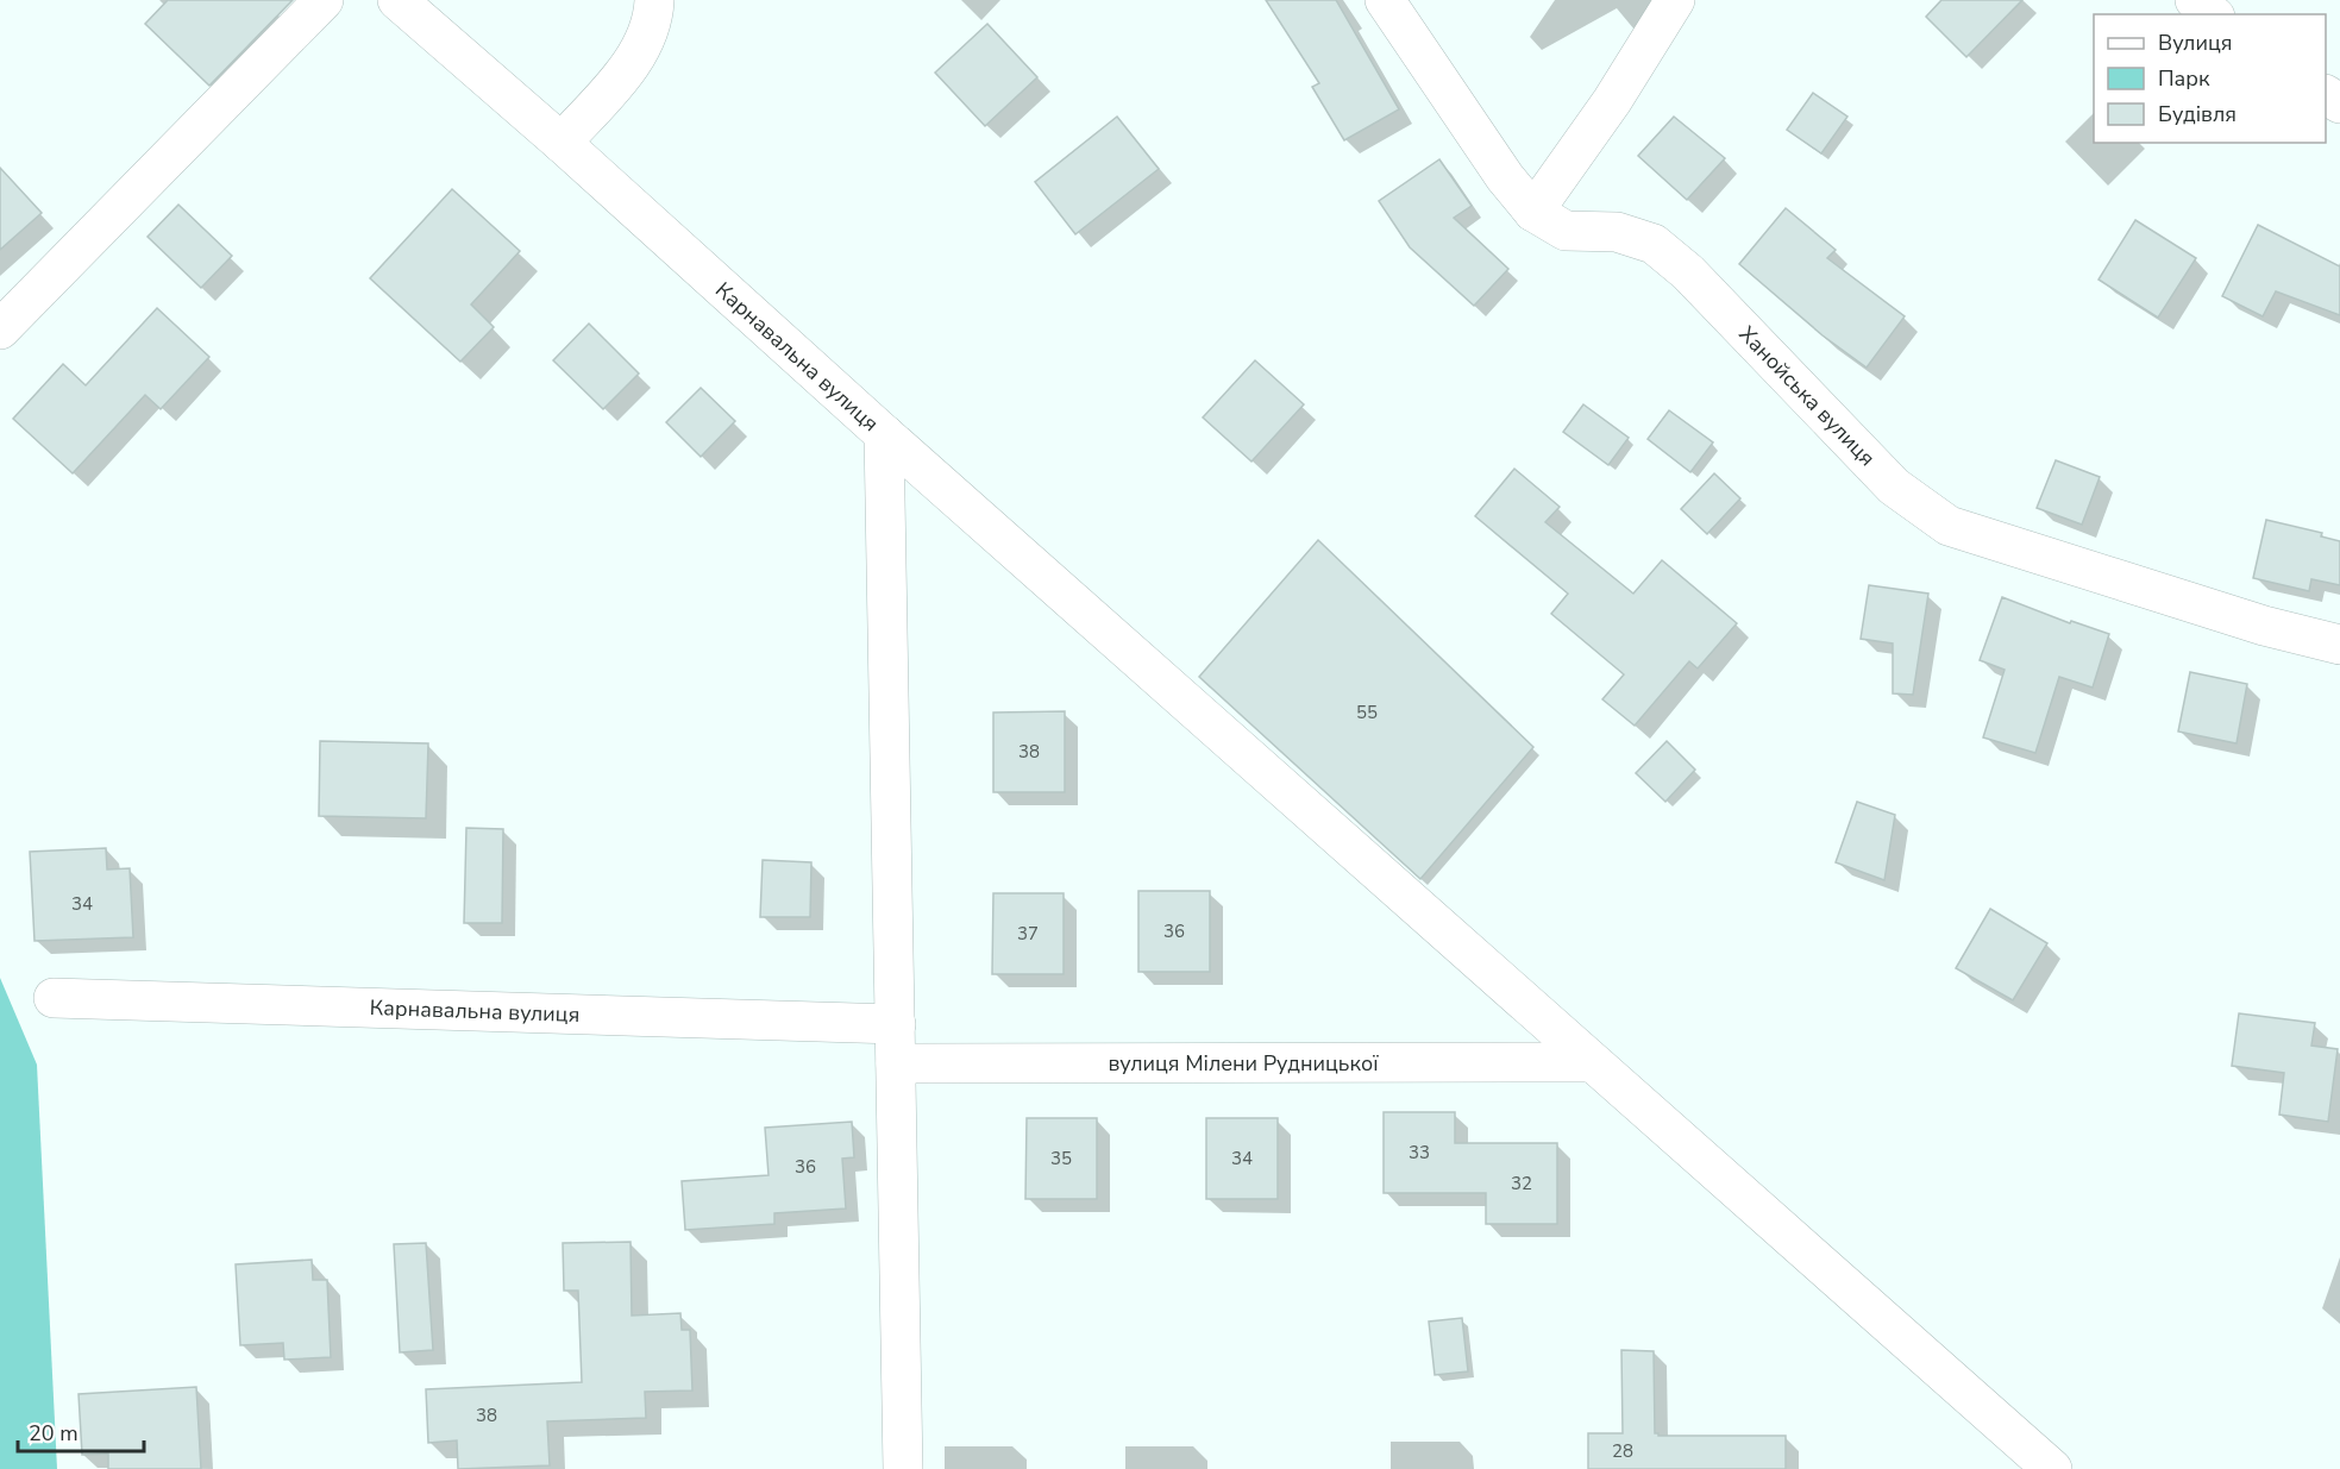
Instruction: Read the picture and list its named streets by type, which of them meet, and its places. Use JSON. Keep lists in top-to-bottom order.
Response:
{
  "streets": {
    "street": ["Карнавальна вулиця", "Ханойська вулиця", "вулиця Мілени Рудницької"]
  },
  "crossings": [
    ["Карнавальна вулиця", "вулиця Мілени Рудницької"]
  ],
  "house_numbers": [
    "55",
    "38",
    "34",
    "36",
    "37",
    "33",
    "35",
    "34",
    "36",
    "32",
    "38",
    "28"
  ],
  "legend": ["Вулиця", "Парк", "Будівля"],
  "scale_bar": "20 m"
}
